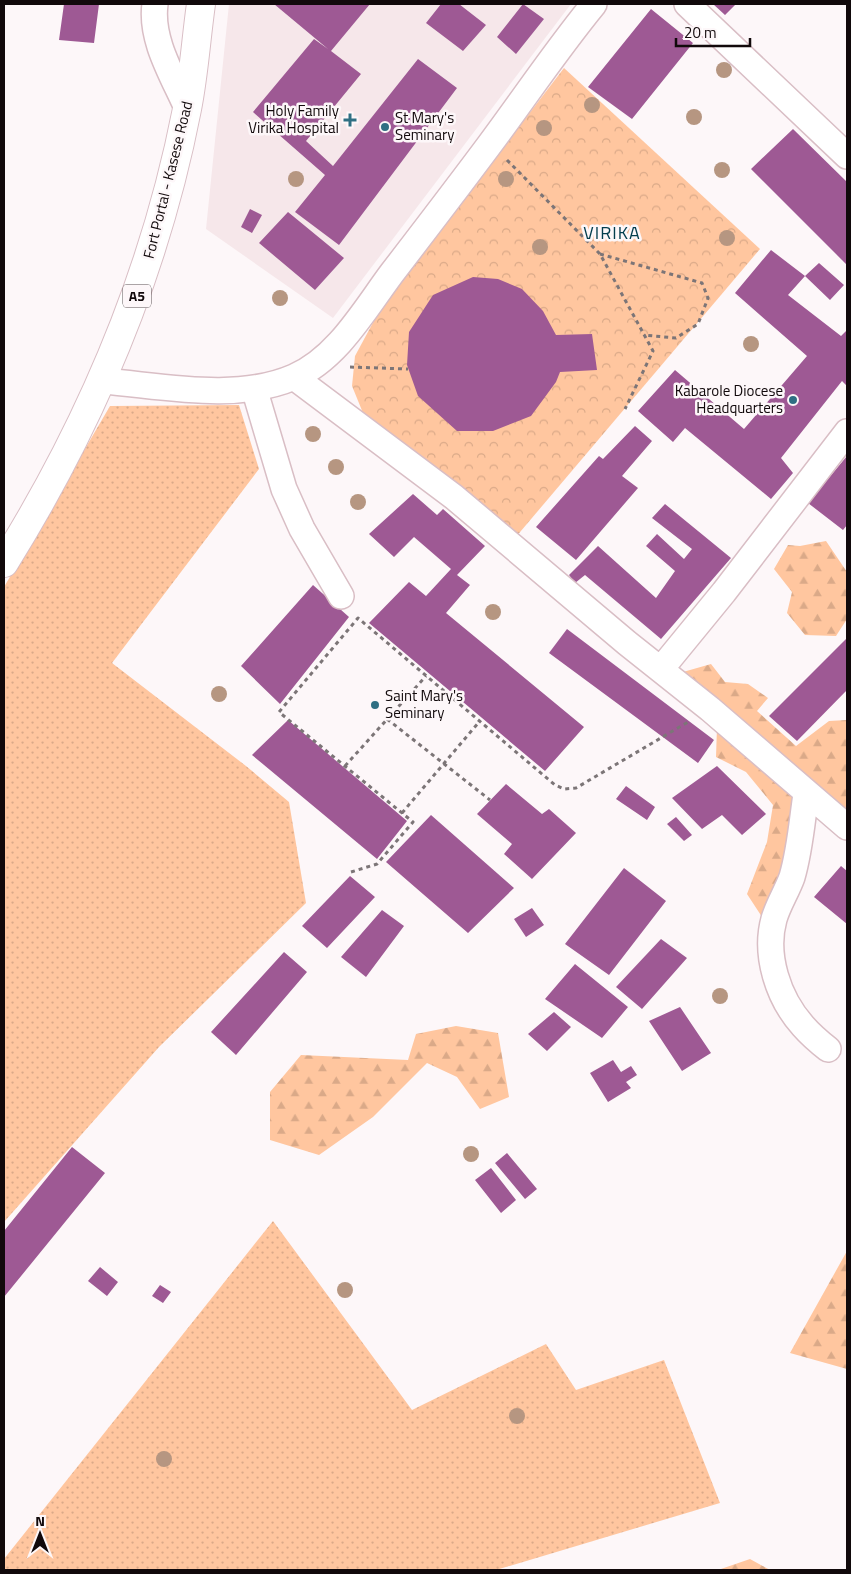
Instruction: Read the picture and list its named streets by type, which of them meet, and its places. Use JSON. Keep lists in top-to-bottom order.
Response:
{
  "streets": {
    "highway": ["Fort Portal - Kasese Road", "A5"]
  },
  "districts": ["VIRIKA"],
  "places": {
    "health": ["Holy Family Virika Hospital"],
    "other": ["St Mary's Seminary", "Kabarole Diocese Headquarters", "Saint Mary's Seminary"]
  },
  "scale_bar": "20 m",
  "north": "top"
}
